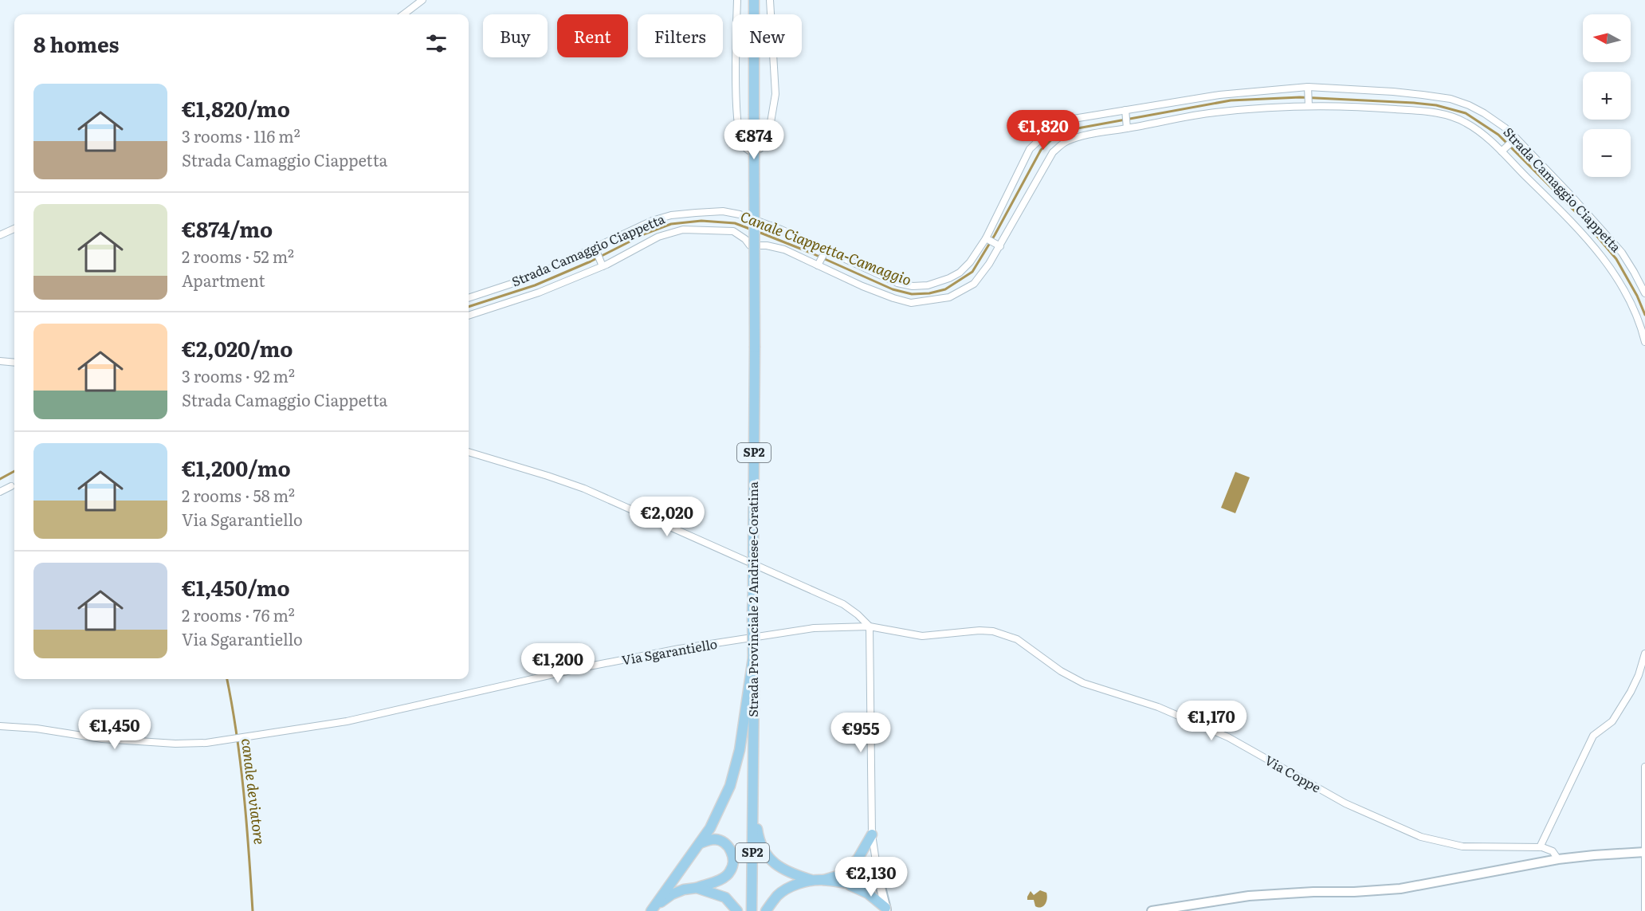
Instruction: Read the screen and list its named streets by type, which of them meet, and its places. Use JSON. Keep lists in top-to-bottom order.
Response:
{
  "streets": {
    "main road": ["SP2", "Strada Provinciale 2 Andriese-Coratina"],
    "street": ["Strada Camaggio Ciappetta", "Via Sgarantiello", "Via Coppe"]
  },
  "crossings": [
    ["Via Sgarantiello", "Via Coppe"]
  ],
  "water": ["Canale Ciappetta-Camaggio", "canale deviatore"],
  "north": "left",
  "page": {
    "map_buttons": ["+", "−"],
    "chip": [
      "Buy",
      "Rent",
      "Filters",
      "New"
    ],
    "heading": "8 homes",
    "list": [
      {
        "name": "€1,820/mo",
        "note": "3 rooms · 116 m² · Strada Camaggio Ciappetta"
      },
      {
        "name": "€874/mo",
        "note": "2 rooms · 52 m² · Apartment"
      },
      {
        "name": "€2,020/mo",
        "note": "3 rooms · 92 m² · Strada Camaggio Ciappetta"
      },
      {
        "name": "€1,200/mo",
        "note": "2 rooms · 58 m² · Via Sgarantiello"
      },
      {
        "name": "€1,450/mo",
        "note": "2 rooms · 76 m² · Via Sgarantiello"
      }
    ],
    "price": [
      "€1,820",
      "€874",
      "€2,020",
      "€1,200",
      "€1,170",
      "€1,450",
      "€955",
      "€2,130"
    ]
  }
}
